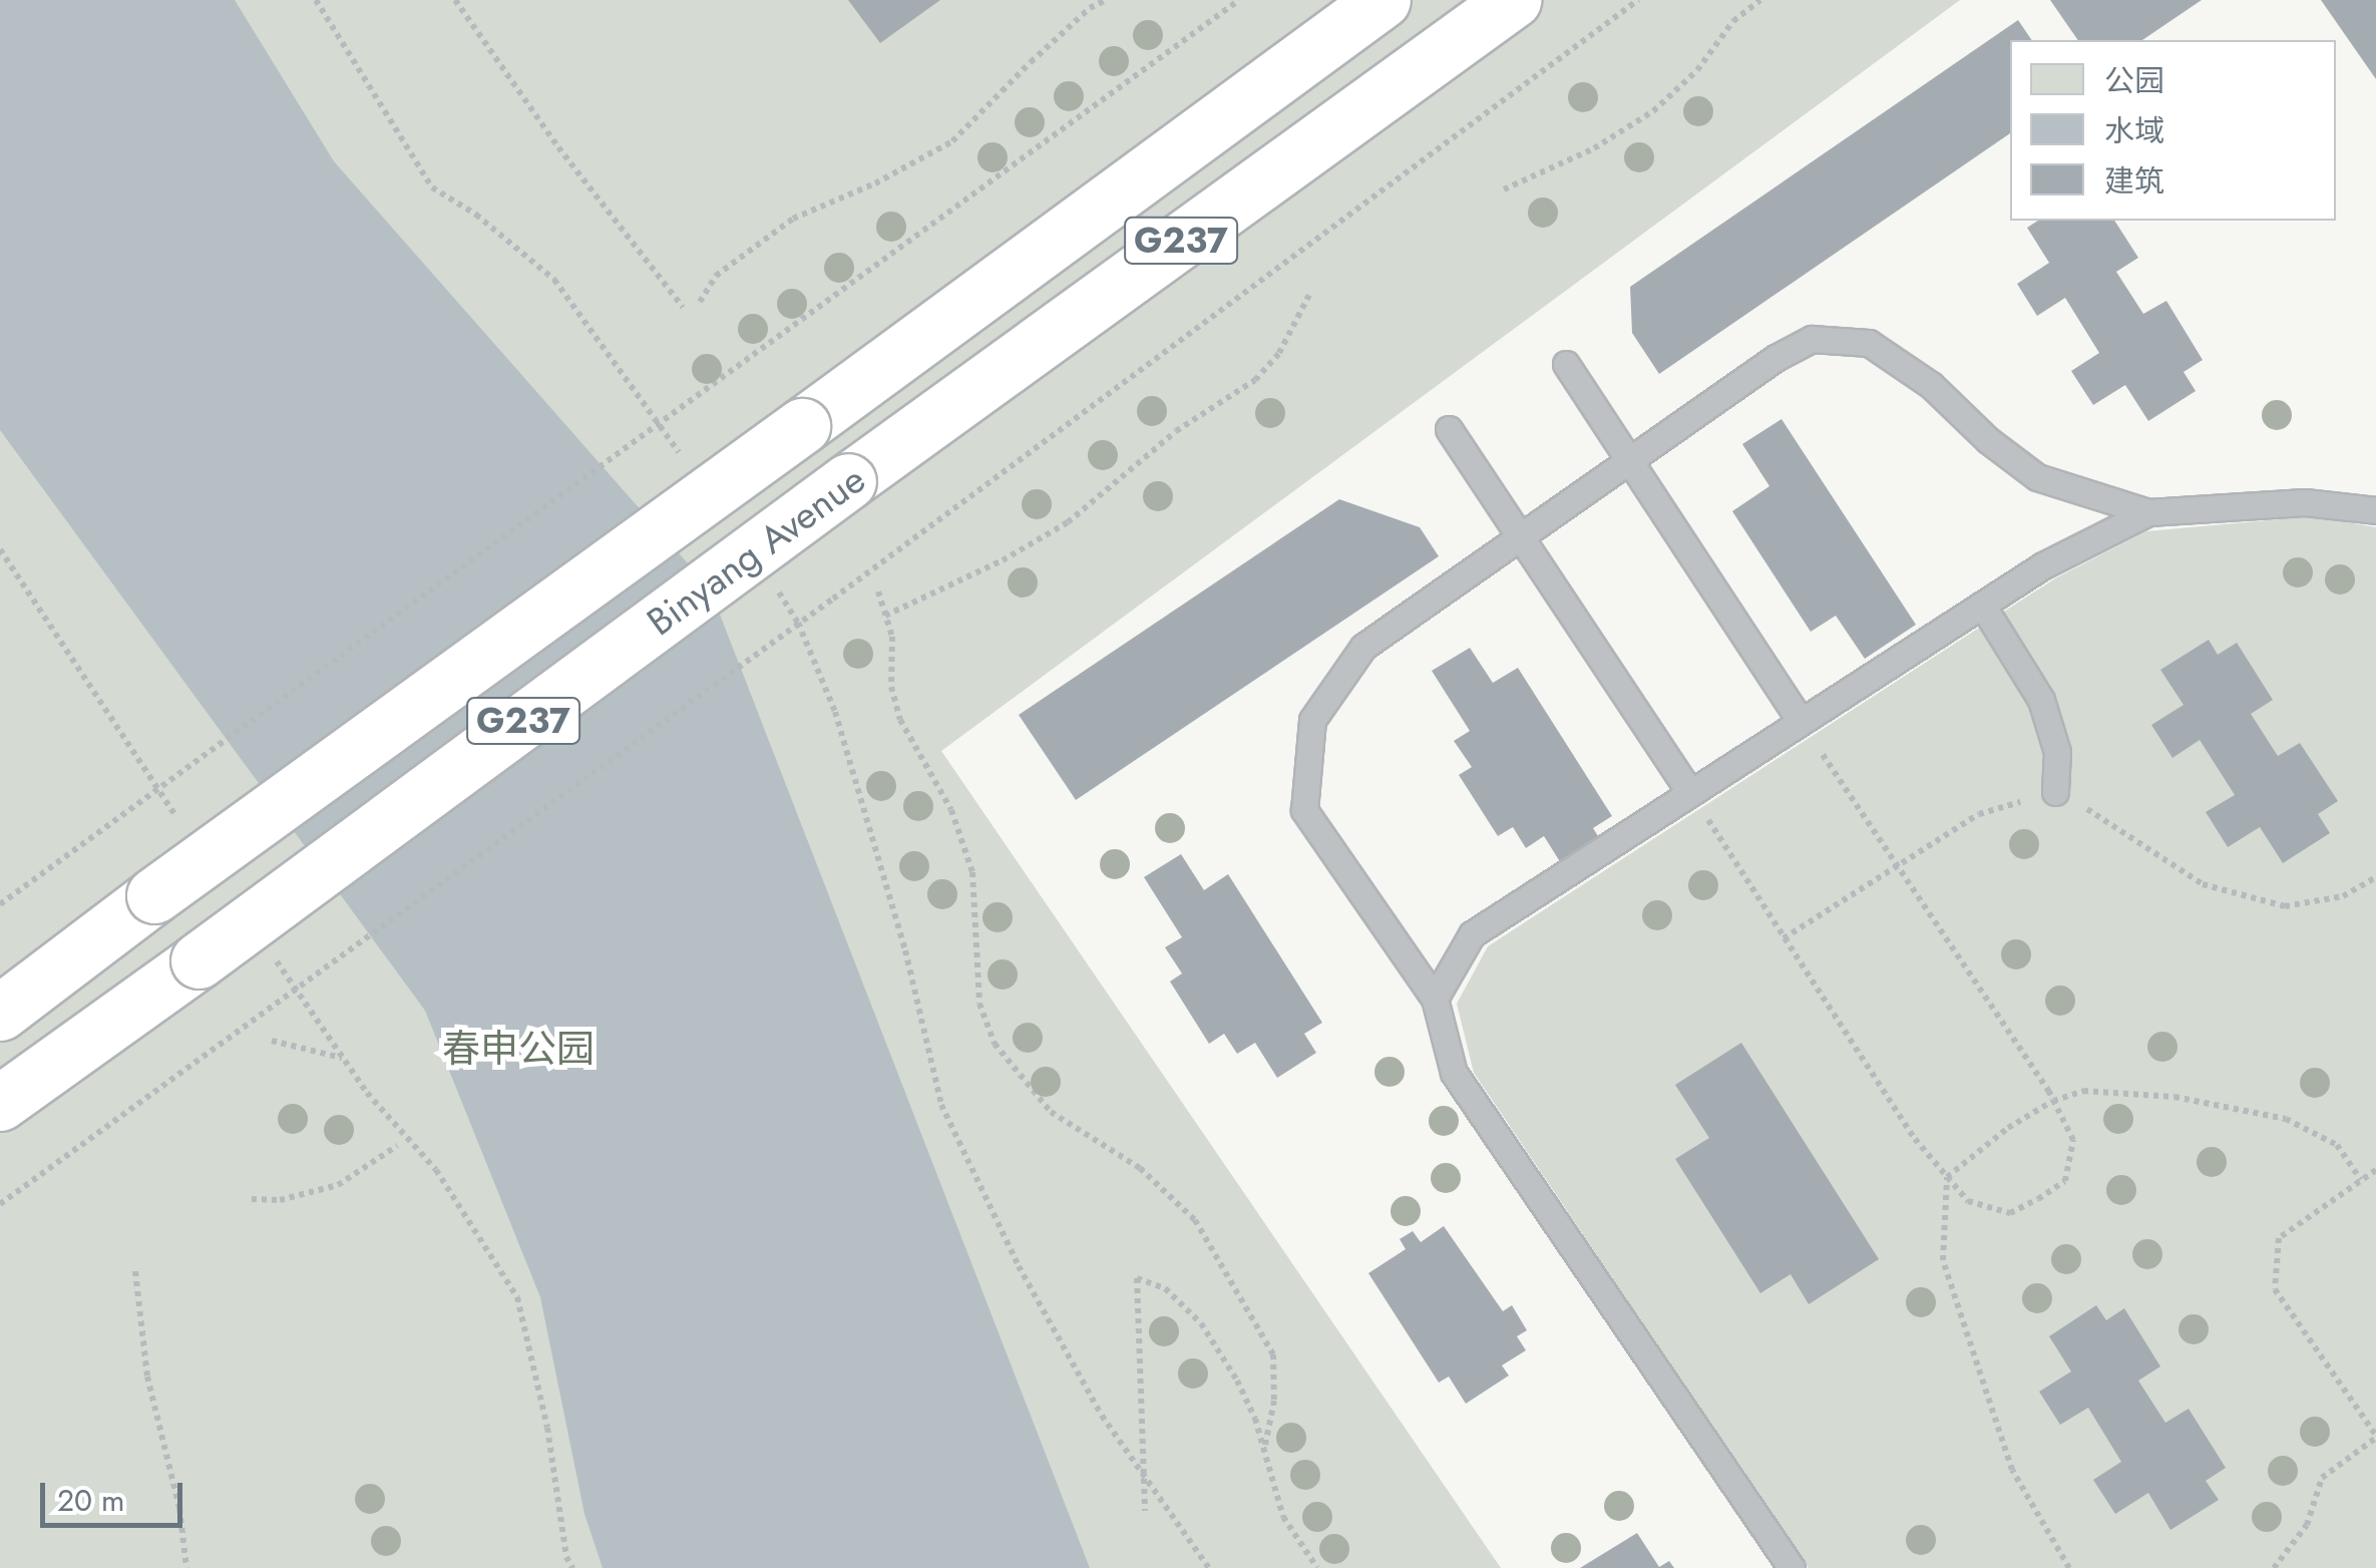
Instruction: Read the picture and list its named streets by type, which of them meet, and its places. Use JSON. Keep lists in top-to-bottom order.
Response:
{
  "streets": {
    "highway": ["G237", "Binyang Avenue"]
  },
  "parks": ["春申公园"],
  "legend": ["公园", "水域", "建筑"],
  "scale_bar": "20 m"
}
